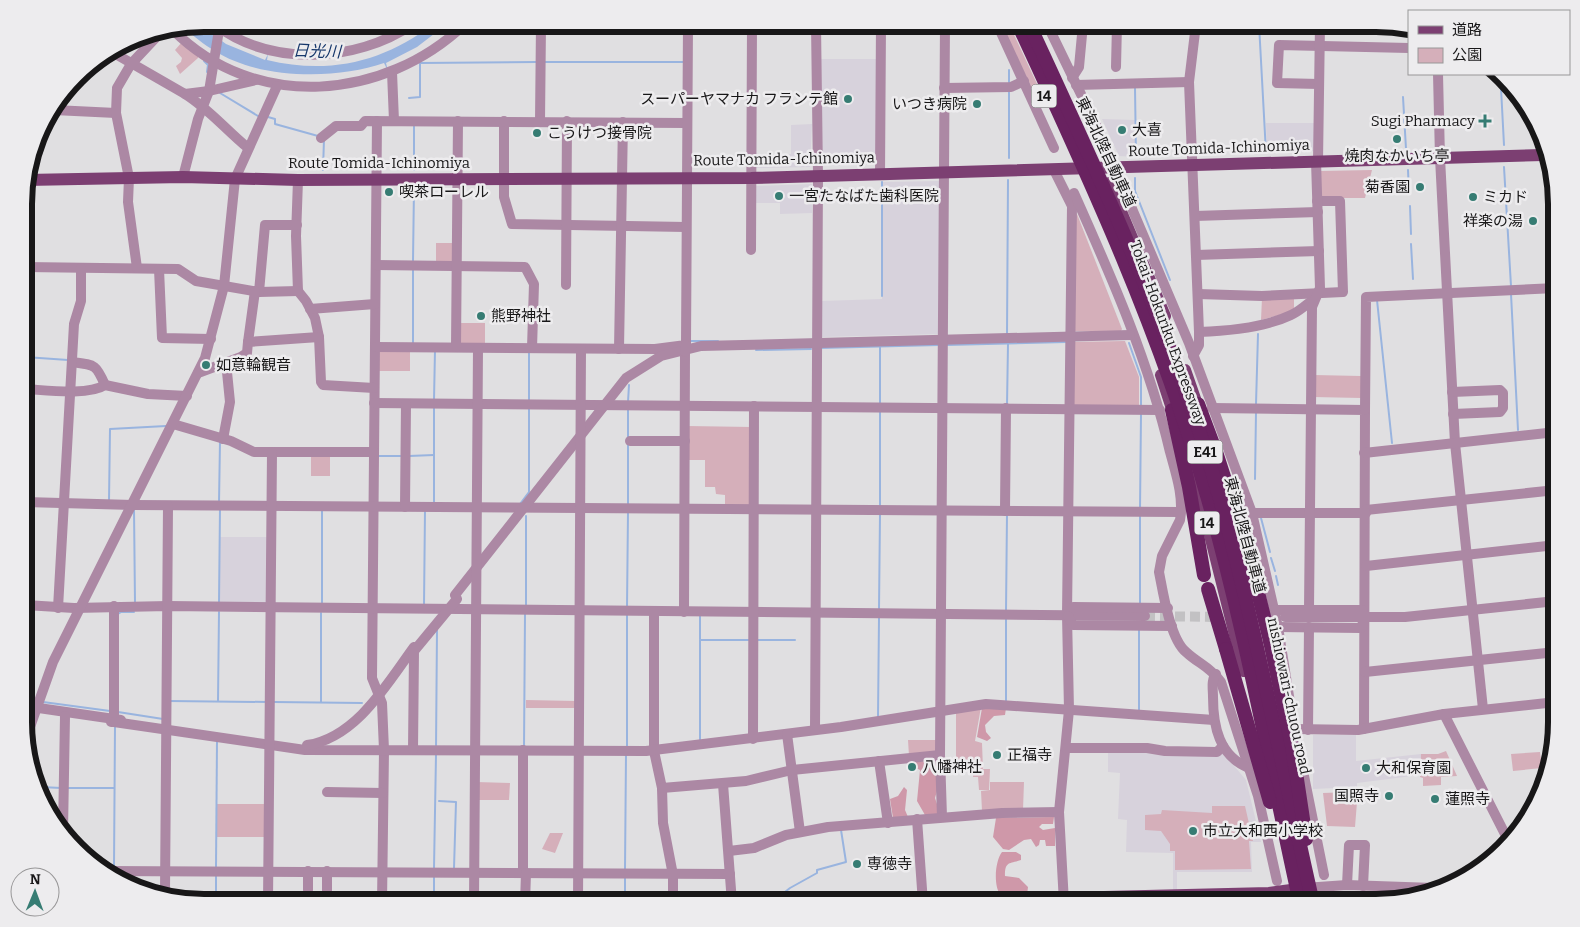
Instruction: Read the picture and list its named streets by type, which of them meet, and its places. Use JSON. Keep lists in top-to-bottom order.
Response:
{
  "streets": {
    "highway": ["東海北陸自動車道", "Tokai-Hokuriku Expressway", "E41"],
    "main road": ["14", "Route Tomida-Ichinomiya", "nishiowari-chuou road"]
  },
  "crossings": [
    ["14", "Route Tomida-Ichinomiya"],
    ["14", "Tokai-Hokuriku Expressway"],
    ["Route Tomida-Ichinomiya", "nishiowari-chuou road"]
  ],
  "water": ["日光川"],
  "places": {
    "other": [
      "スーパーヤマナカ フランテ館",
      "いつき病院",
      "大喜",
      "こうけつ接骨院",
      "焼肉なかいち亭",
      "菊香園",
      "喫茶ローレル",
      "一宮たなばた歯科医院",
      "ミカド",
      "祥楽の湯",
      "熊野神社",
      "如意輪観音",
      "正福寺",
      "八幡神社",
      "大和保育園",
      "国照寺",
      "蓮照寺",
      "市立大和西小学校",
      "専徳寺"
    ],
    "health": ["Sugi Pharmacy"]
  },
  "legend": ["道路", "公園"],
  "north": "top"
}
